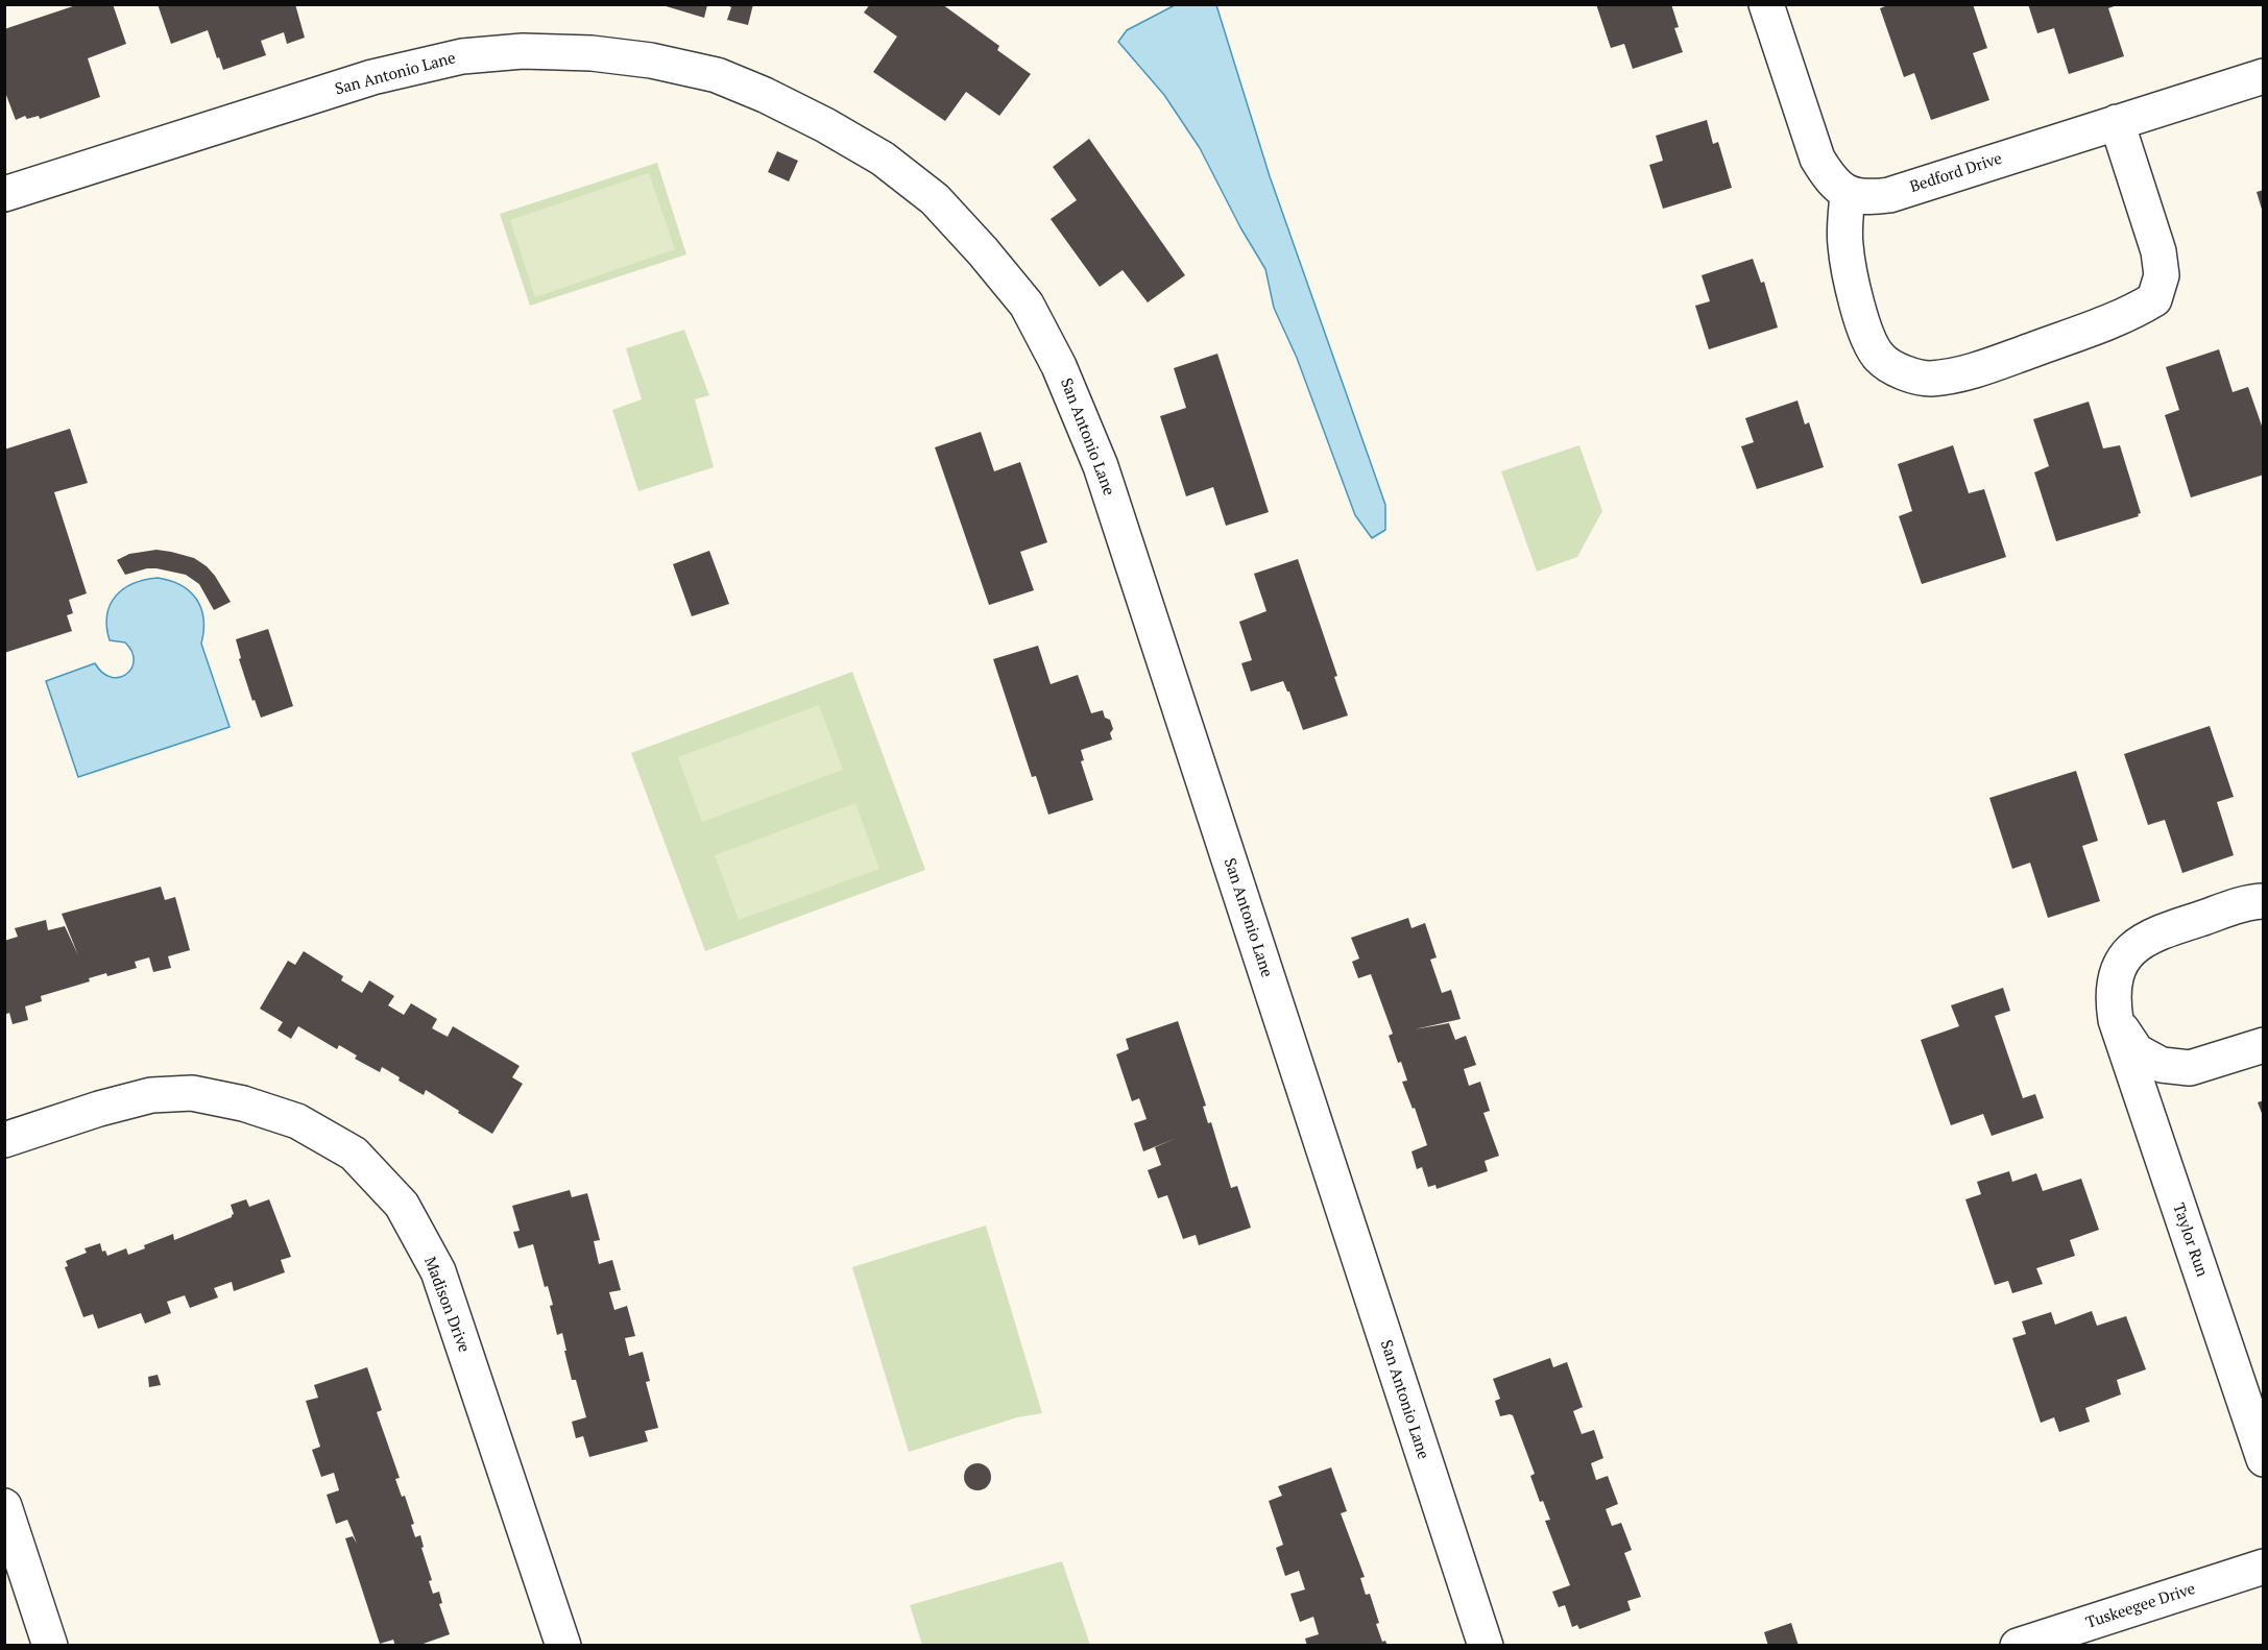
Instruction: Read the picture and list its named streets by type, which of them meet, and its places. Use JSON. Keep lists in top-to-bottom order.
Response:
{
  "streets": {
    "street": [
      "San Antonio Lane",
      "Bedford Drive",
      "Taylor Run",
      "Madison Drive",
      "Tuskeegee Drive"
    ]
  }
}
